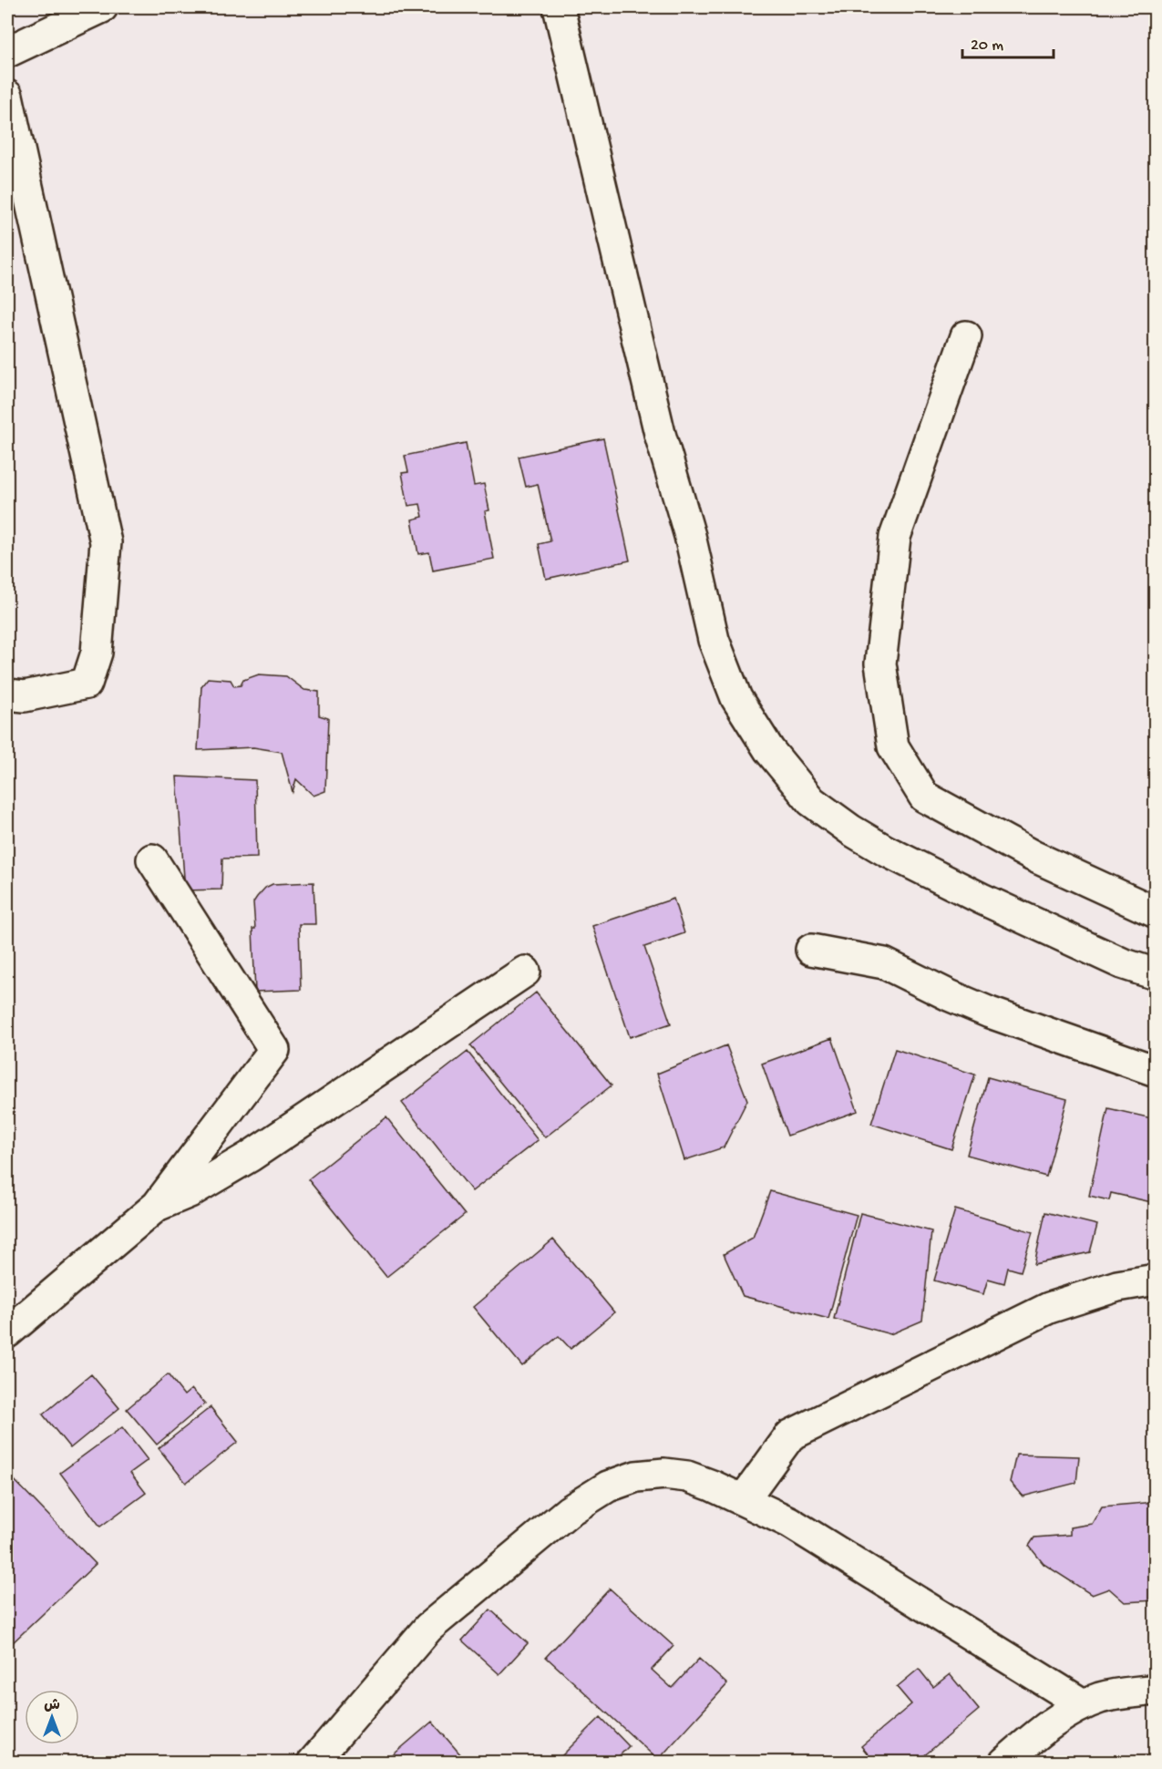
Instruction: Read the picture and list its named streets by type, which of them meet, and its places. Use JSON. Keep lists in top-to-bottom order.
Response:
{
  "scale_bar": "20 m",
  "north": "top"
}
